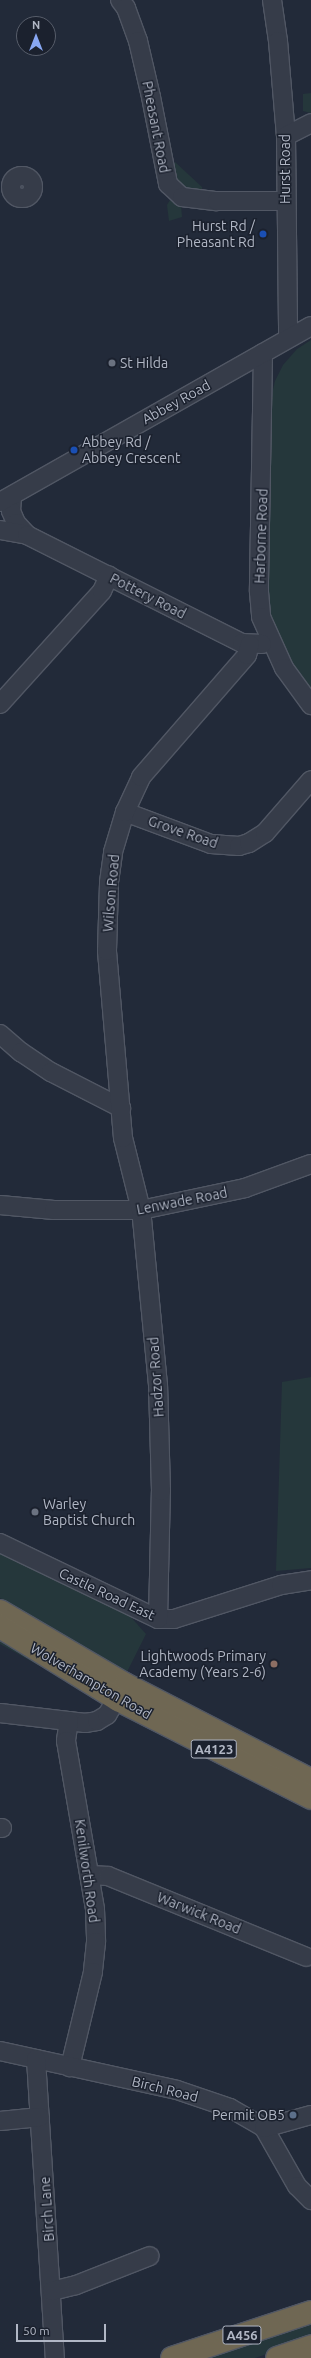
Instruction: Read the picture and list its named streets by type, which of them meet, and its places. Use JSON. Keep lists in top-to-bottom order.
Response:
{
  "streets": {
    "highway": ["Wolverhampton Road", "A4123", "A456"],
    "street": [
      "Pheasant Road",
      "Hurst Road",
      "Abbey Road",
      "Harborne Road",
      "Pottery Road",
      "Grove Road",
      "Wilson Road",
      "Lenwade Road",
      "Hadzor Road",
      "Castle Road East",
      "Kenilworth Road",
      "Warwick Road",
      "Birch Road",
      "Birch Lane"
    ]
  },
  "crossings": [
    ["Pheasant Road", "Hurst Road"],
    ["Hurst Road", "Abbey Road"],
    ["Abbey Road", "Harborne Road"],
    ["Abbey Road", "Pottery Road"],
    ["Harborne Road", "Pottery Road"],
    ["Pottery Road", "Wilson Road"],
    ["Grove Road", "Wilson Road"],
    ["Wilson Road", "Hadzor Road"],
    ["Lenwade Road", "Hadzor Road"],
    ["Hadzor Road", "Castle Road East"],
    ["Kenilworth Road", "Warwick Road"],
    ["Kenilworth Road", "Birch Road"],
    ["Birch Road", "Birch Lane"]
  ],
  "places": [
    "Hurst Rd / Pheasant Rd",
    "St Hilda",
    "Abbey Rd / Abbey Crescent",
    "Warley Baptist Church",
    "Lightwoods Primary Academy (Years 2-6)",
    "Permit OB5"
  ],
  "scale_bar": "50 m",
  "north": "top"
}
